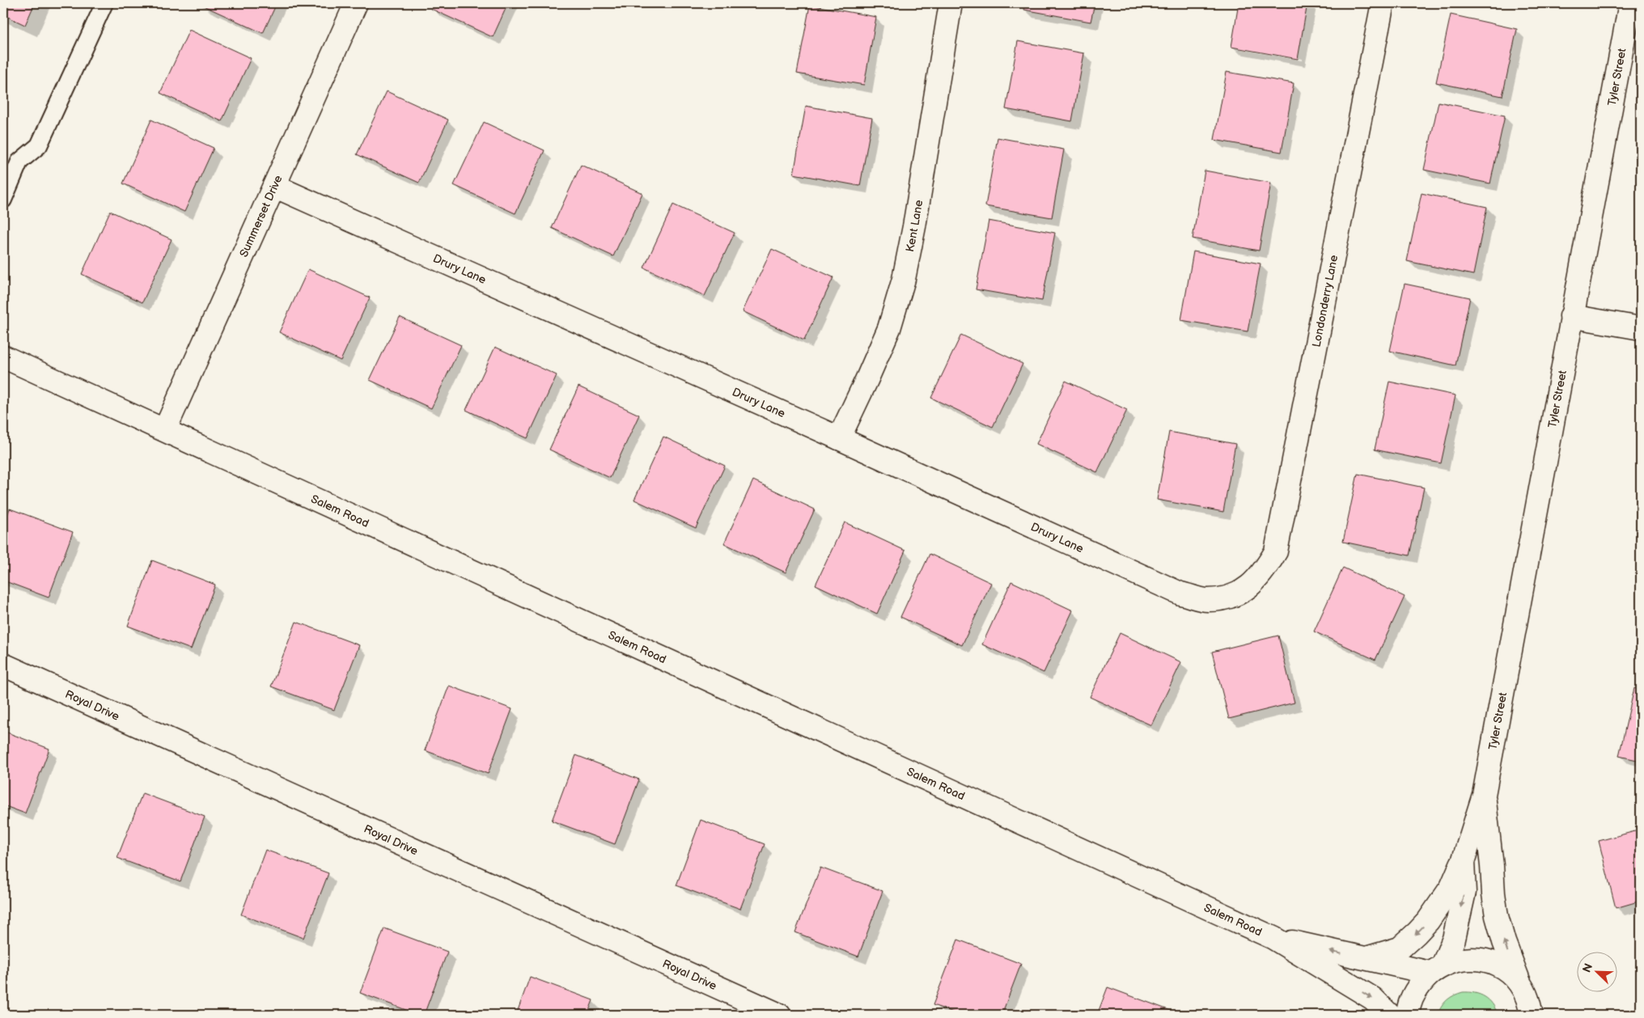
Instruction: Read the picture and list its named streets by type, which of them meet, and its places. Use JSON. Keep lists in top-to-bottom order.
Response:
{
  "streets": {
    "street": [
      "Tyler Street",
      "Summerset Drive",
      "Kent Lane",
      "Drury Lane",
      "Londonderry Lane",
      "Salem Road",
      "Royal Drive"
    ]
  },
  "crossings": [
    ["Tyler Street", "Salem Road"],
    ["Summerset Drive", "Drury Lane"],
    ["Summerset Drive", "Salem Road"],
    ["Kent Lane", "Drury Lane"],
    ["Drury Lane", "Londonderry Lane"]
  ],
  "north": "top left"
}
